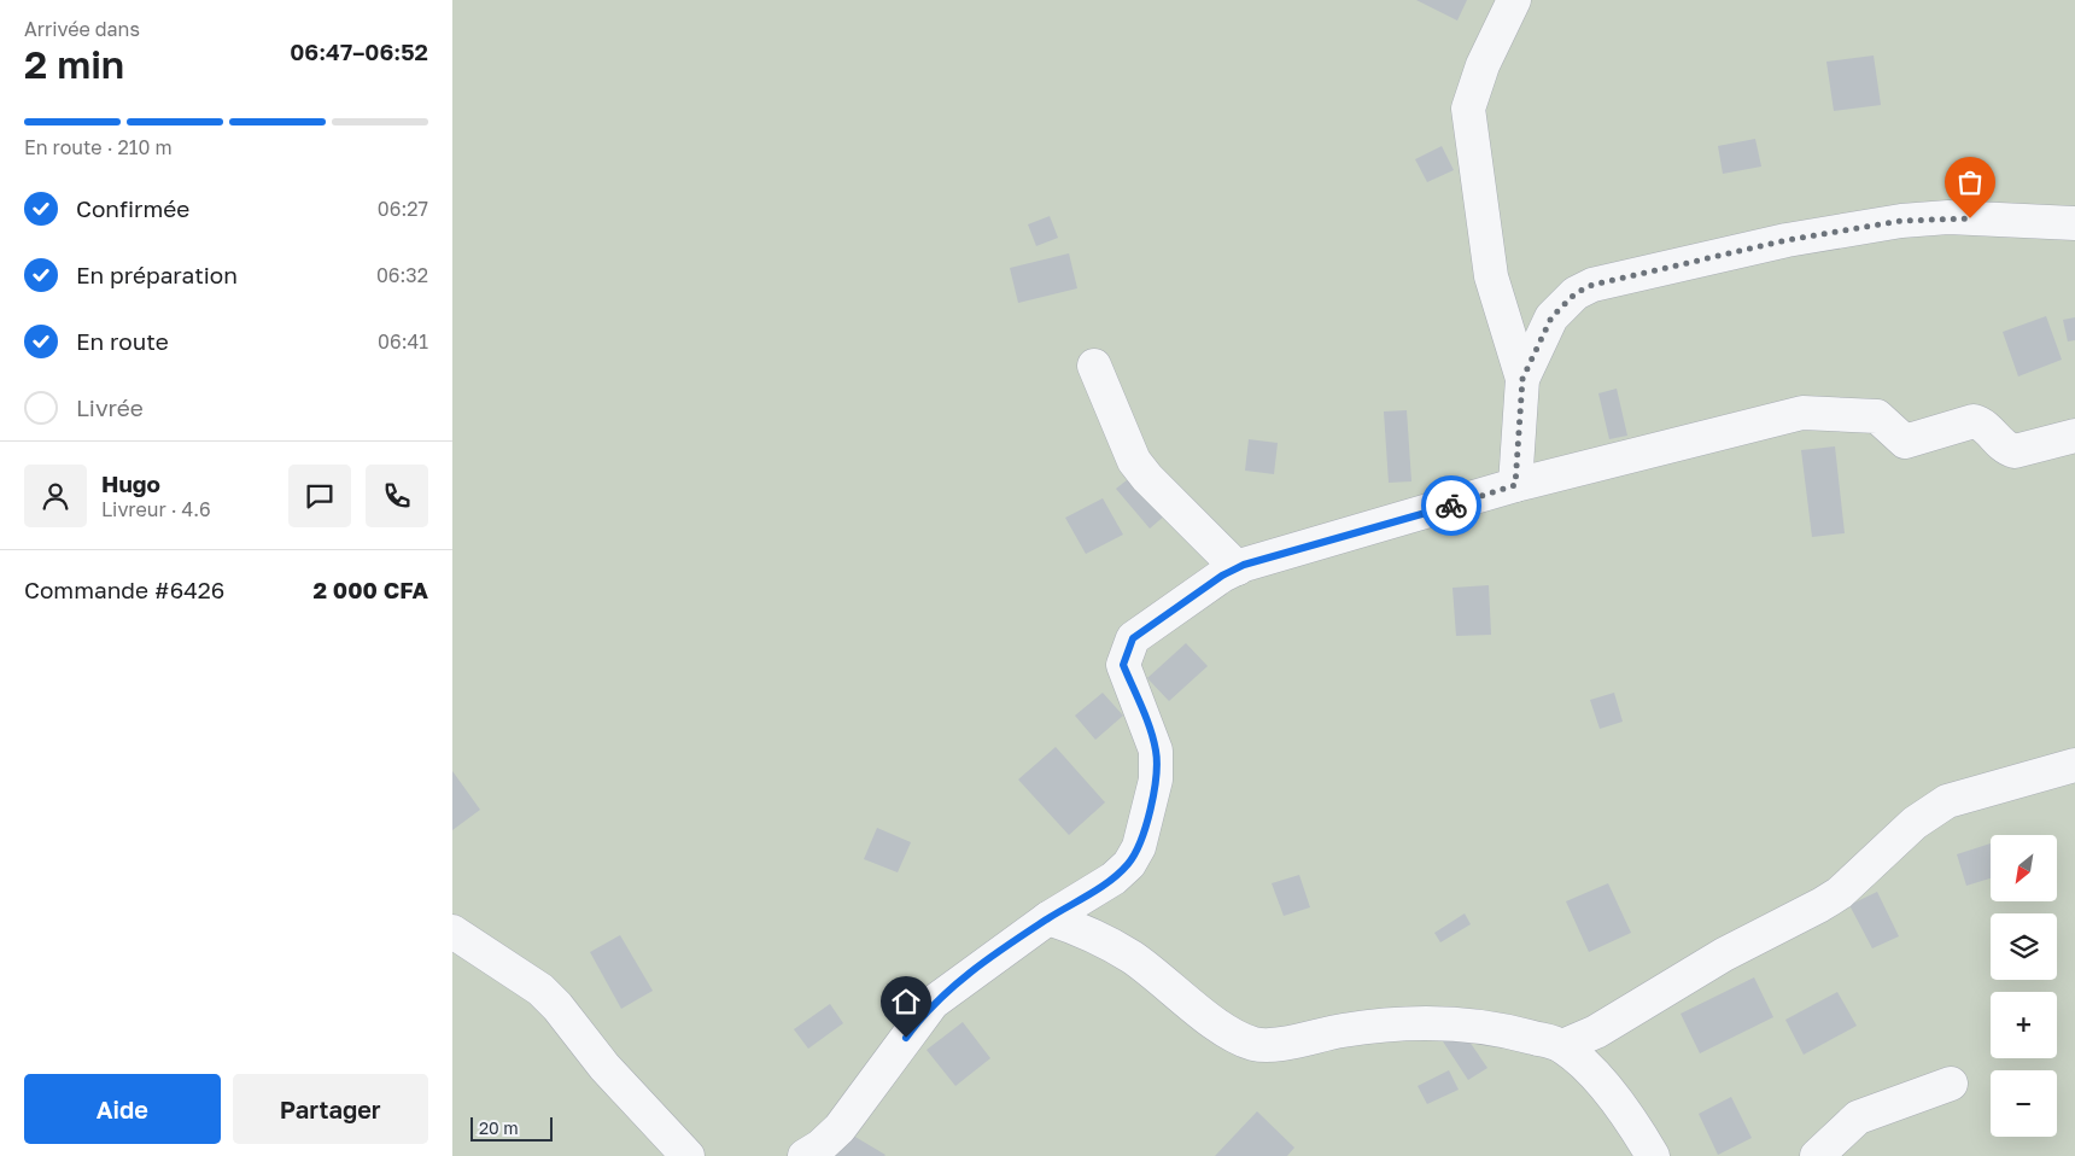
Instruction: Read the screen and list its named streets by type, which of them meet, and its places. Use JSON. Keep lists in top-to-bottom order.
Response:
{
  "scale_bar": "20 m",
  "north": "bottom left",
  "page": {
    "heading": ["2 min", "Arrivée dans", "06:47–06:52"],
    "panel": [
      "Hugo",
      "Livreur · 4.6",
      "Commande #6426",
      "2 000 CFA"
    ],
    "bar": "En route · 210 m",
    "list": [
      ["Confirmée", "06:27"],
      ["En préparation", "06:32"],
      ["En route", "06:41"],
      "Livrée"
    ],
    "map_buttons": ["+", "−"],
    "buttons": ["Aide", "Partager"],
    "scale": "20 m"
  }
}
